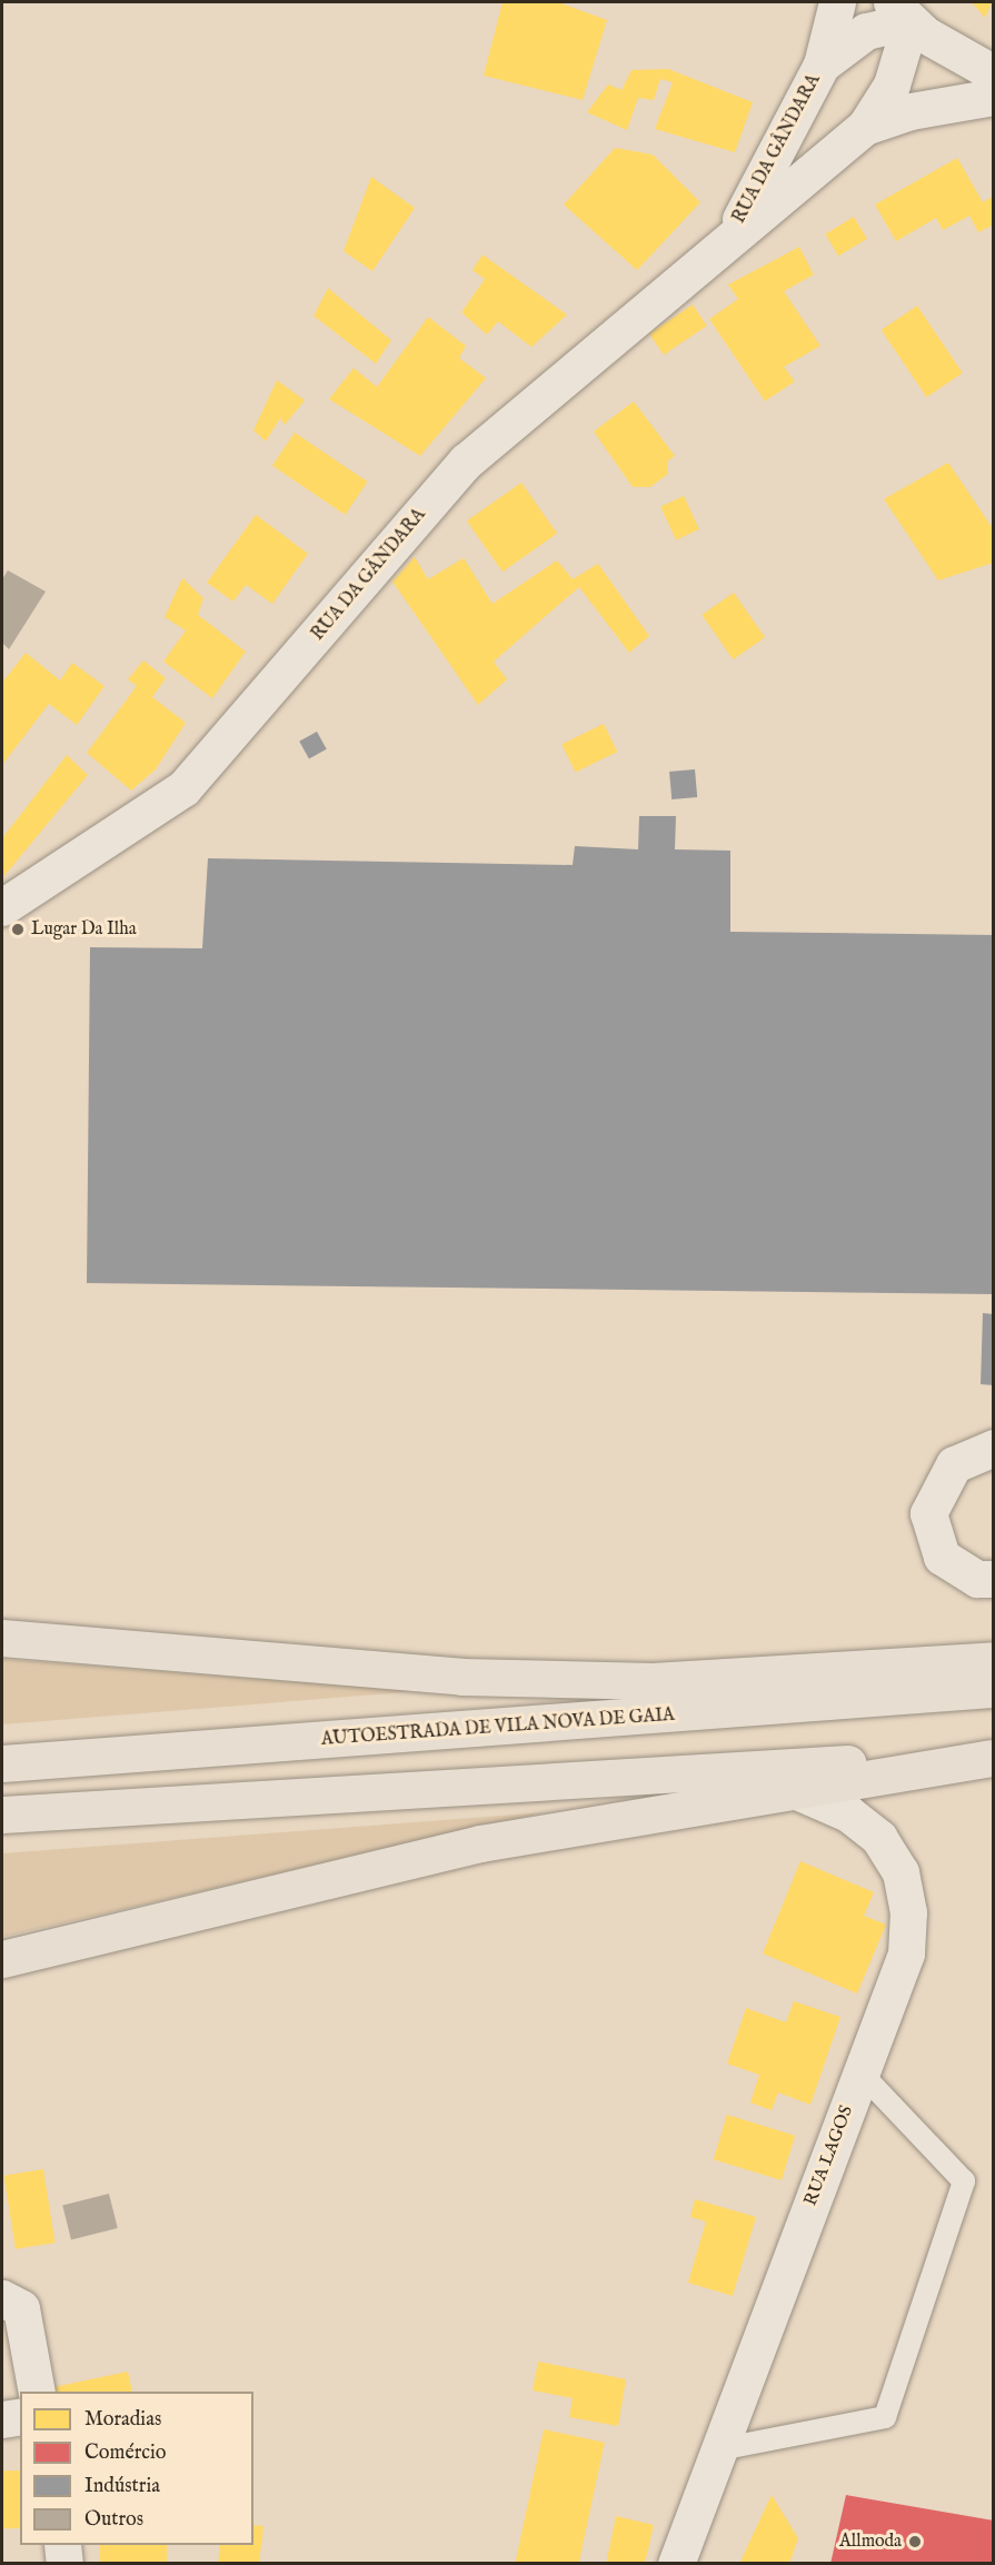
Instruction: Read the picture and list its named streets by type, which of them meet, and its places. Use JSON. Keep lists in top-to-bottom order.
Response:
{
  "streets": {
    "highway": ["AUTOESTRADA DE VILA NOVA DE GAIA"],
    "main road": ["RUA DA GÂNDARA", "RUA LAGOS"]
  },
  "places": ["Lugar Da Ilha", "Allmoda"],
  "legend": [
    "Moradias",
    "Comércio",
    "Indústria",
    "Outros"
  ]
}
